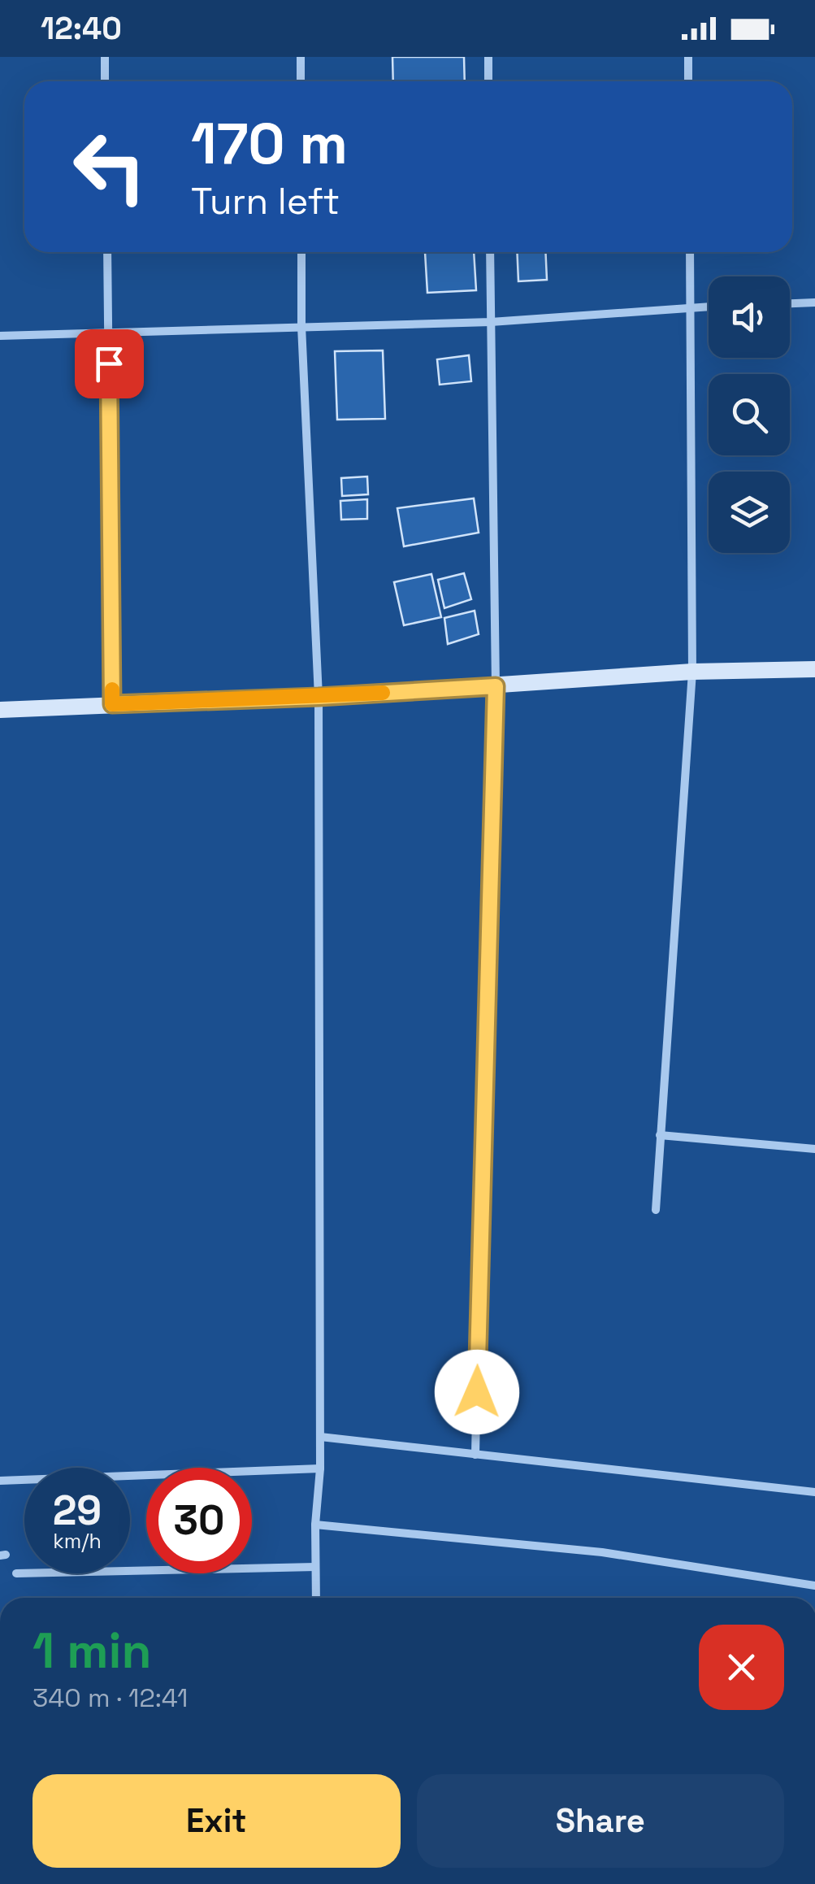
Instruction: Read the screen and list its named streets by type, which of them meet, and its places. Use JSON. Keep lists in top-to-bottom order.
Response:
{
  "page": {
    "status": "12:40",
    "turn": ["170 m", "Turn left"],
    "speed": "29 km/h",
    "limit": "30",
    "heading": ["1 min", "340 m · 12:41"],
    "buttons": ["Exit", "Share"]
  }
}
